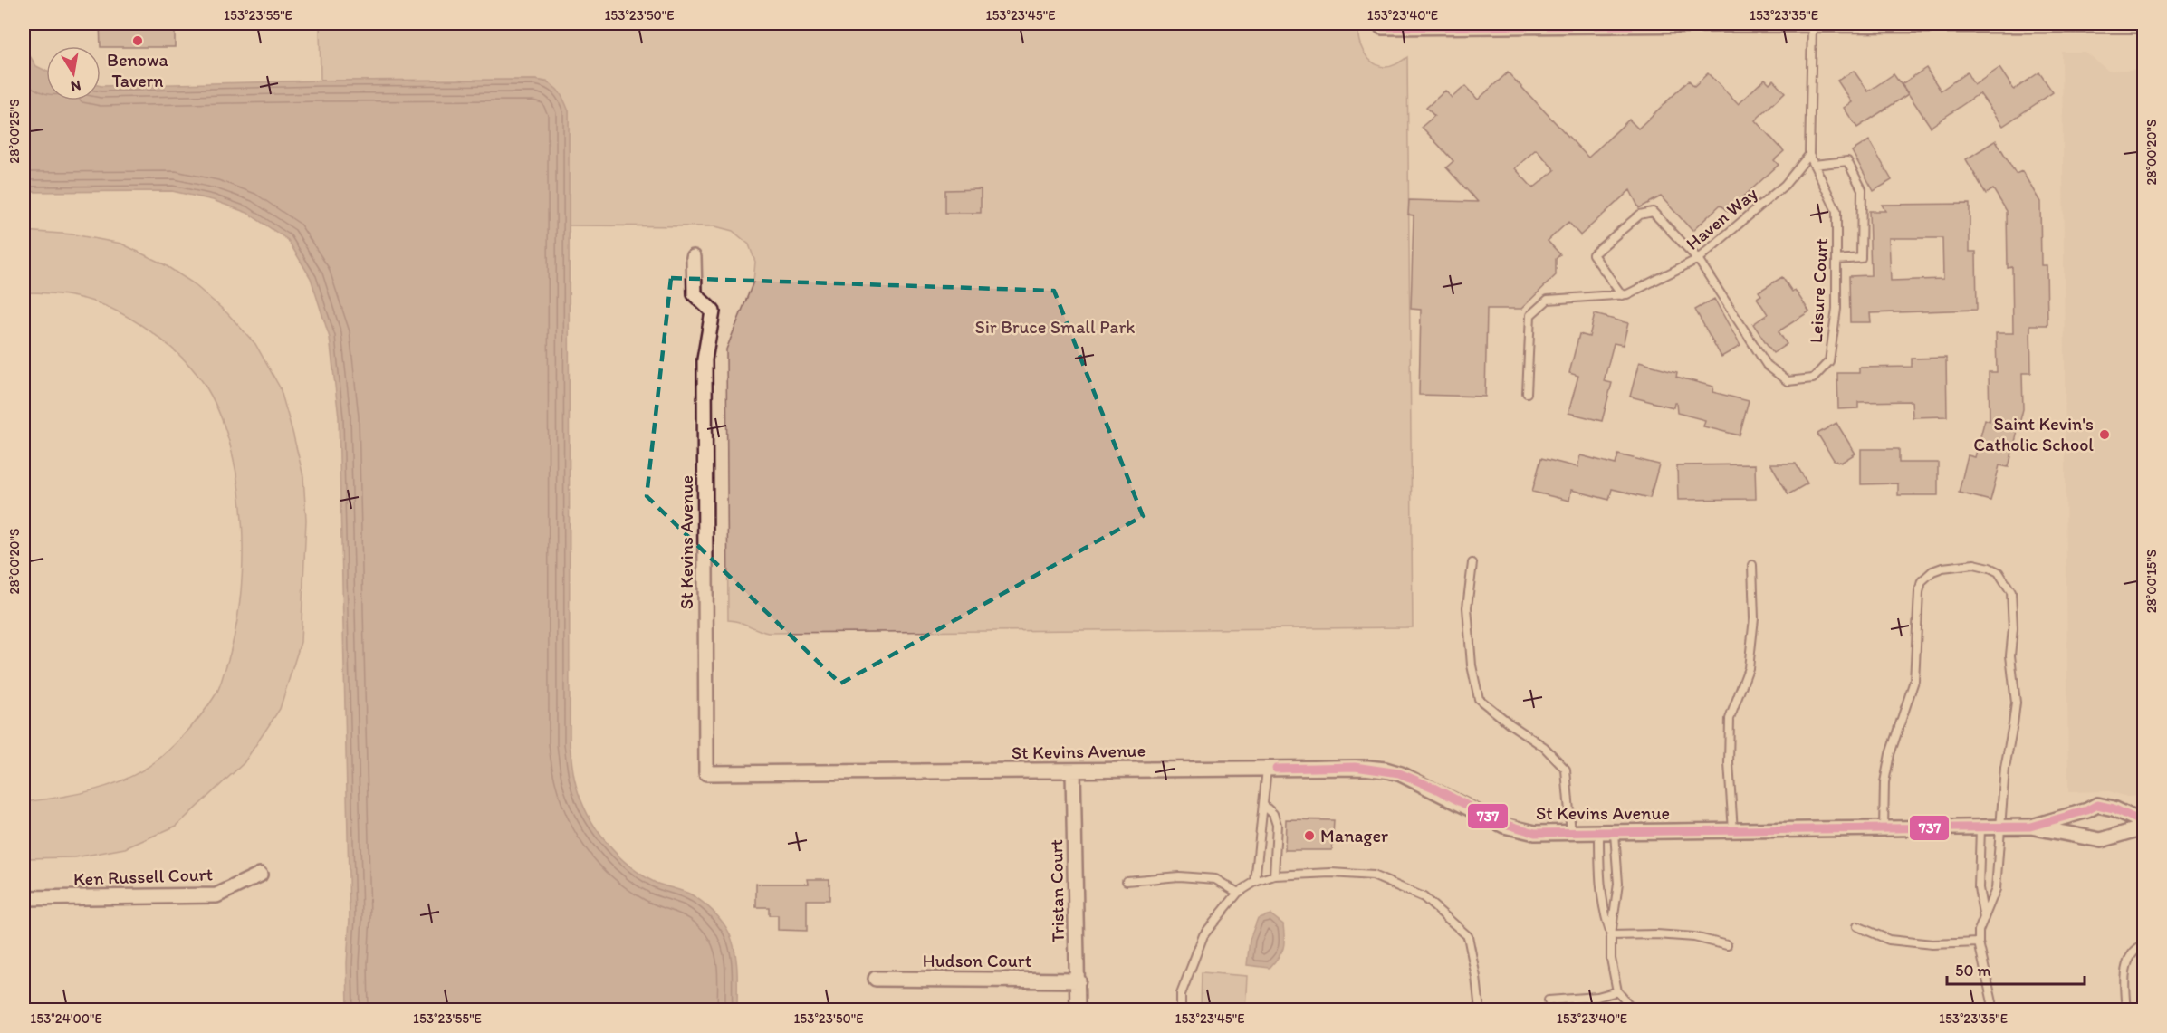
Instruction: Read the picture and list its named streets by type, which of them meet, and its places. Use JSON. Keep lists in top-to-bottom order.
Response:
{
  "streets": {
    "street": [
      "St Kevins Avenue",
      "Ken Russell Court",
      "Tristan Court",
      "Hudson Court"
    ],
    "lane": ["Haven Way", "Leisure Court"]
  },
  "crossings": [
    ["Haven Way", "Leisure Court"],
    ["St Kevins Avenue", "Tristan Court"],
    ["Tristan Court", "Hudson Court"]
  ],
  "parks": ["Sir Bruce Small Park"],
  "places": ["Benowa Tavern", "Saint Kevin's Catholic School", "Manager"],
  "lines": ["transit line 737"],
  "scale_bar": "50 m",
  "north": "bottom",
  "coordinates": [
    "153°23'55\"E",
    "153°23'50\"E",
    "153°23'45\"E",
    "153°23'40\"E",
    "153°23'35\"E",
    "28°00'25\"S",
    "28°00'20\"S",
    "28°00'15\"S",
    "153°24'00\"E"
  ]
}
